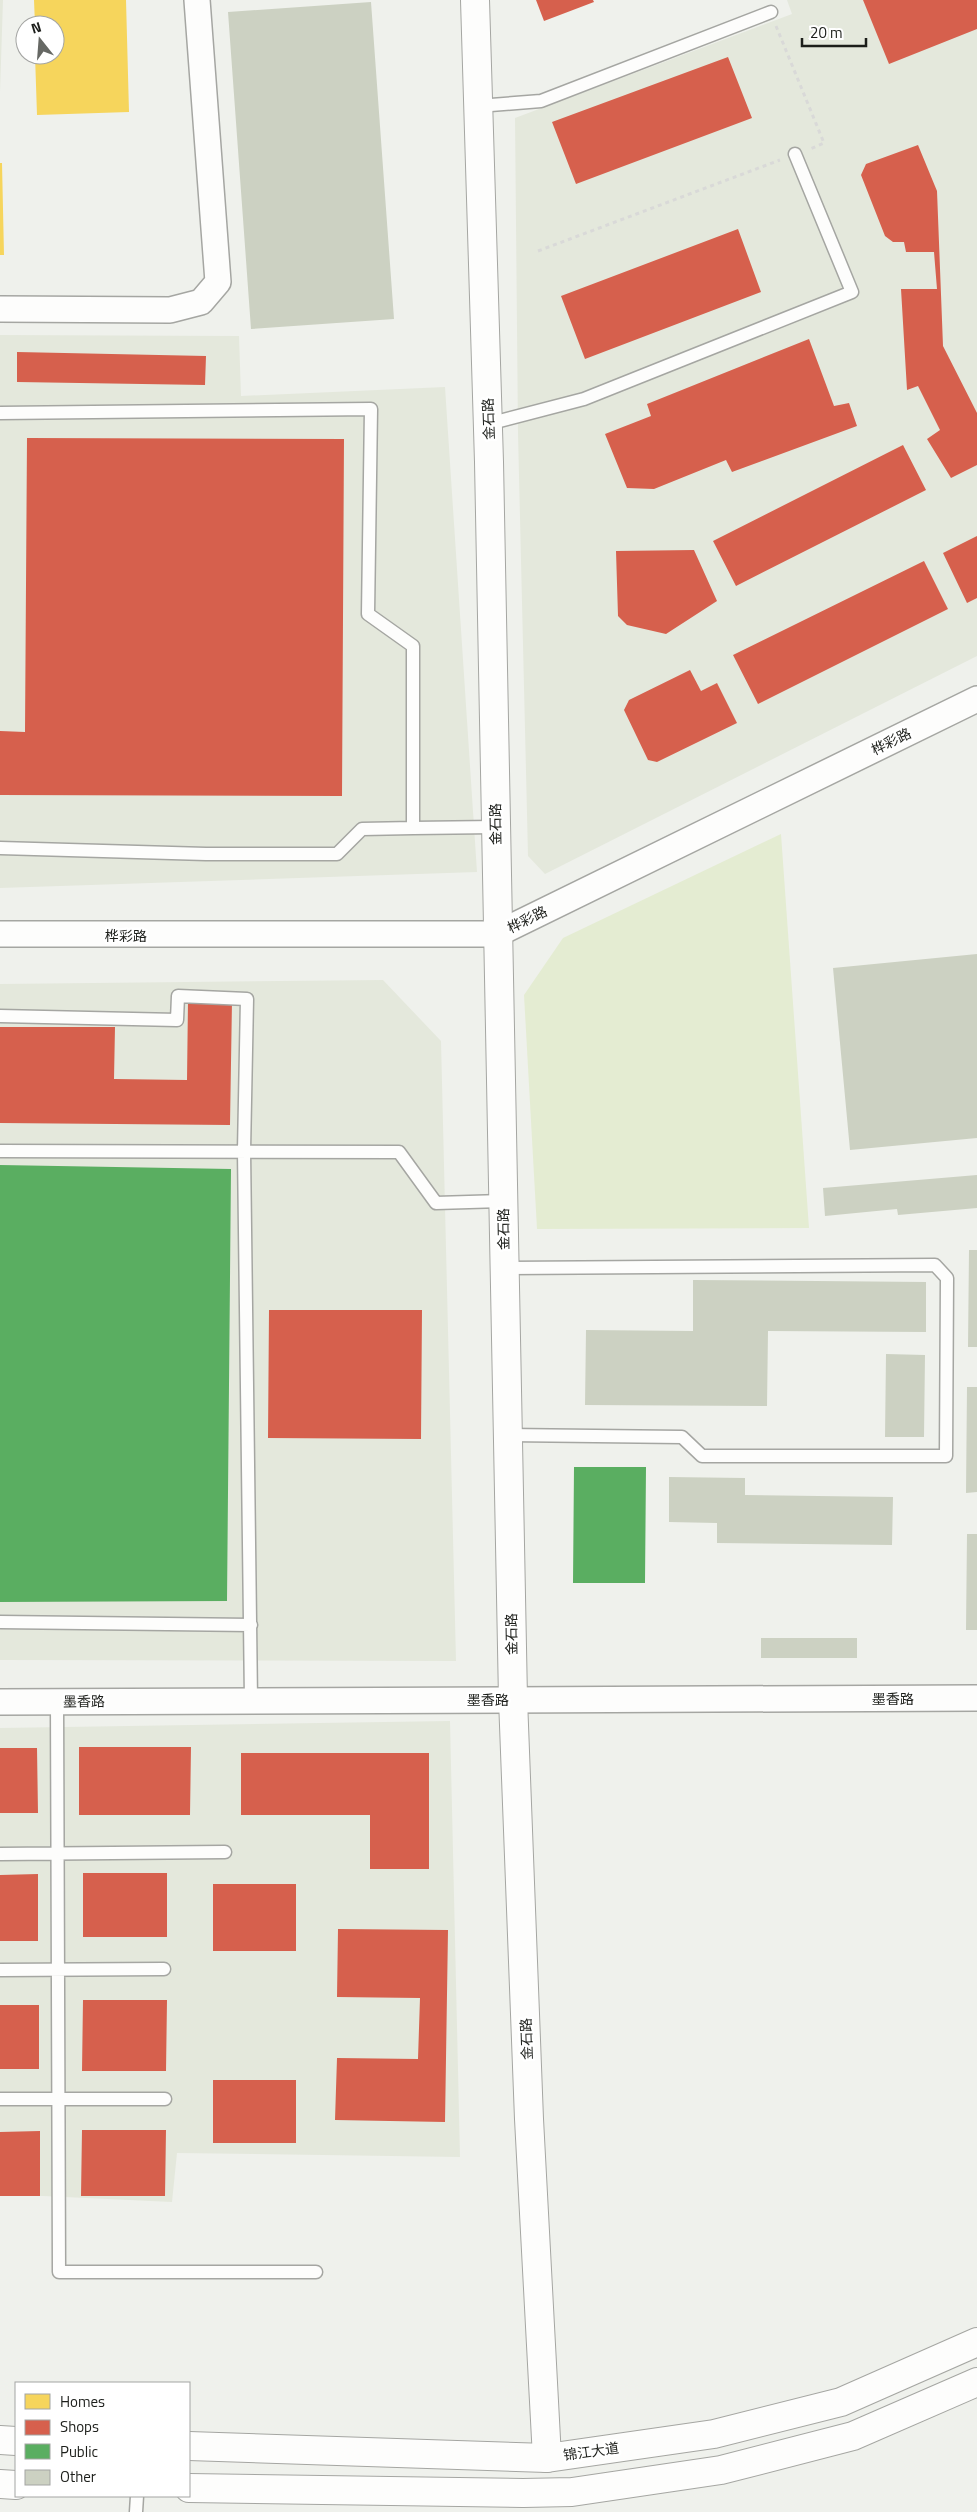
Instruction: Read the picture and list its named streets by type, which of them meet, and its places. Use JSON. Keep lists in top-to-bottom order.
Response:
{
  "streets": {
    "street": [
      "金石路",
      "桦彩路",
      "墨香路",
      "锦江大道"
    ]
  },
  "crossings": [
    ["金石路", "桦彩路"],
    ["金石路", "墨香路"],
    ["金石路", "锦江大道"]
  ],
  "legend": [
    "Homes",
    "Shops",
    "Public",
    "Other"
  ],
  "scale_bar": "20 m",
  "north": "top"
}
